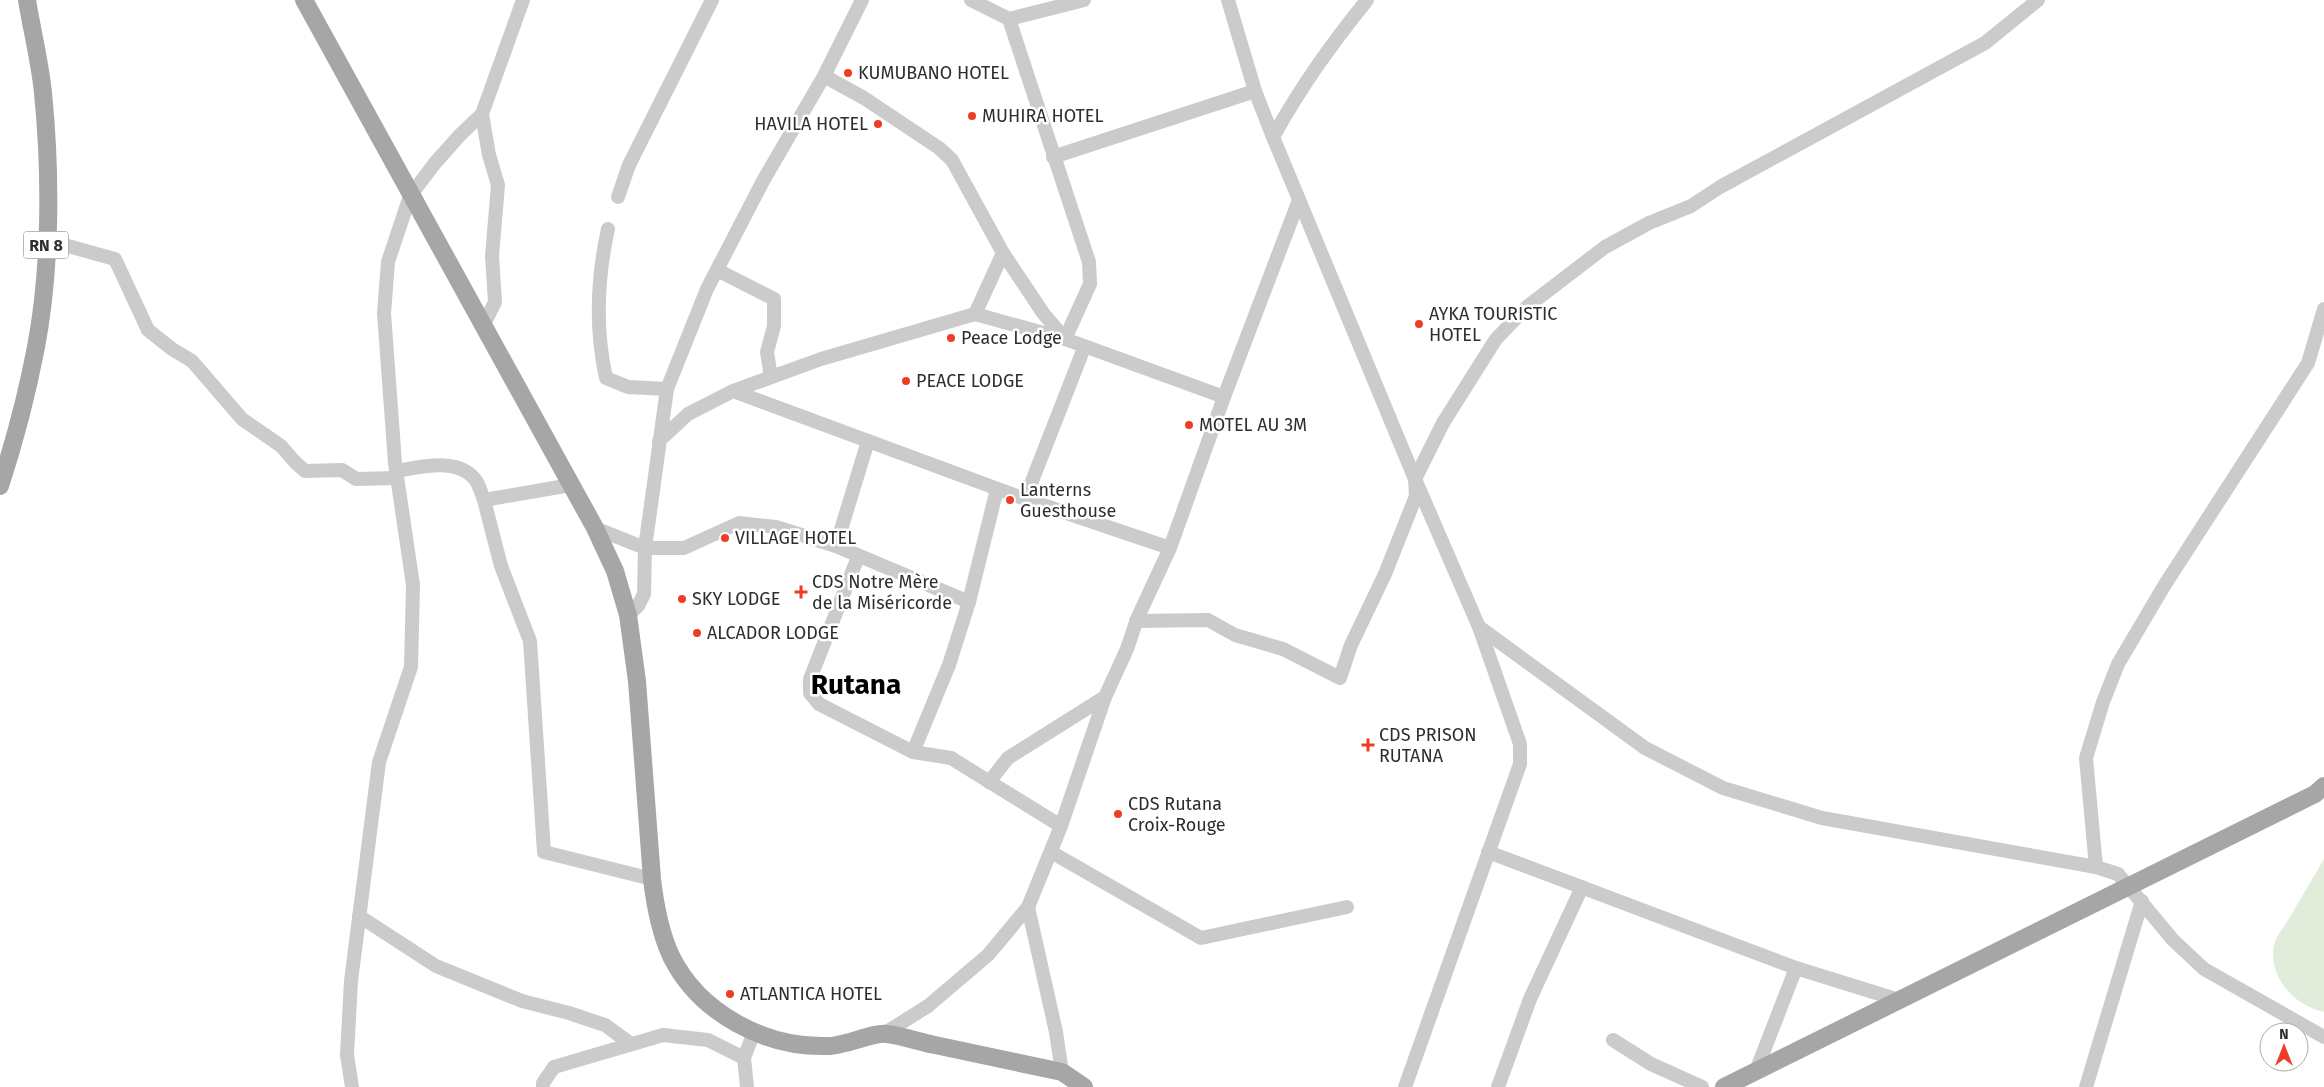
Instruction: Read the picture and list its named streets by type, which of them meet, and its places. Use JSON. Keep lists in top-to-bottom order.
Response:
{
  "streets": {
    "main road": ["RN 8"]
  },
  "districts": ["Rutana"],
  "places": {
    "other": [
      "KUMUBANO HOTEL",
      "MUHIRA HOTEL",
      "HAVILA HOTEL",
      "AYKA TOURISTIC HOTEL",
      "Peace Lodge",
      "PEACE LODGE",
      "MOTEL AU 3M",
      "Lanterns Guesthouse",
      "VILLAGE HOTEL",
      "SKY LODGE",
      "ALCADOR LODGE",
      "CDS Rutana Croix-Rouge",
      "ATLANTICA HOTEL"
    ],
    "health": ["CDS Notre Mère de la Miséricorde", "CDS PRISON RUTANA"]
  },
  "north": "top"
}
